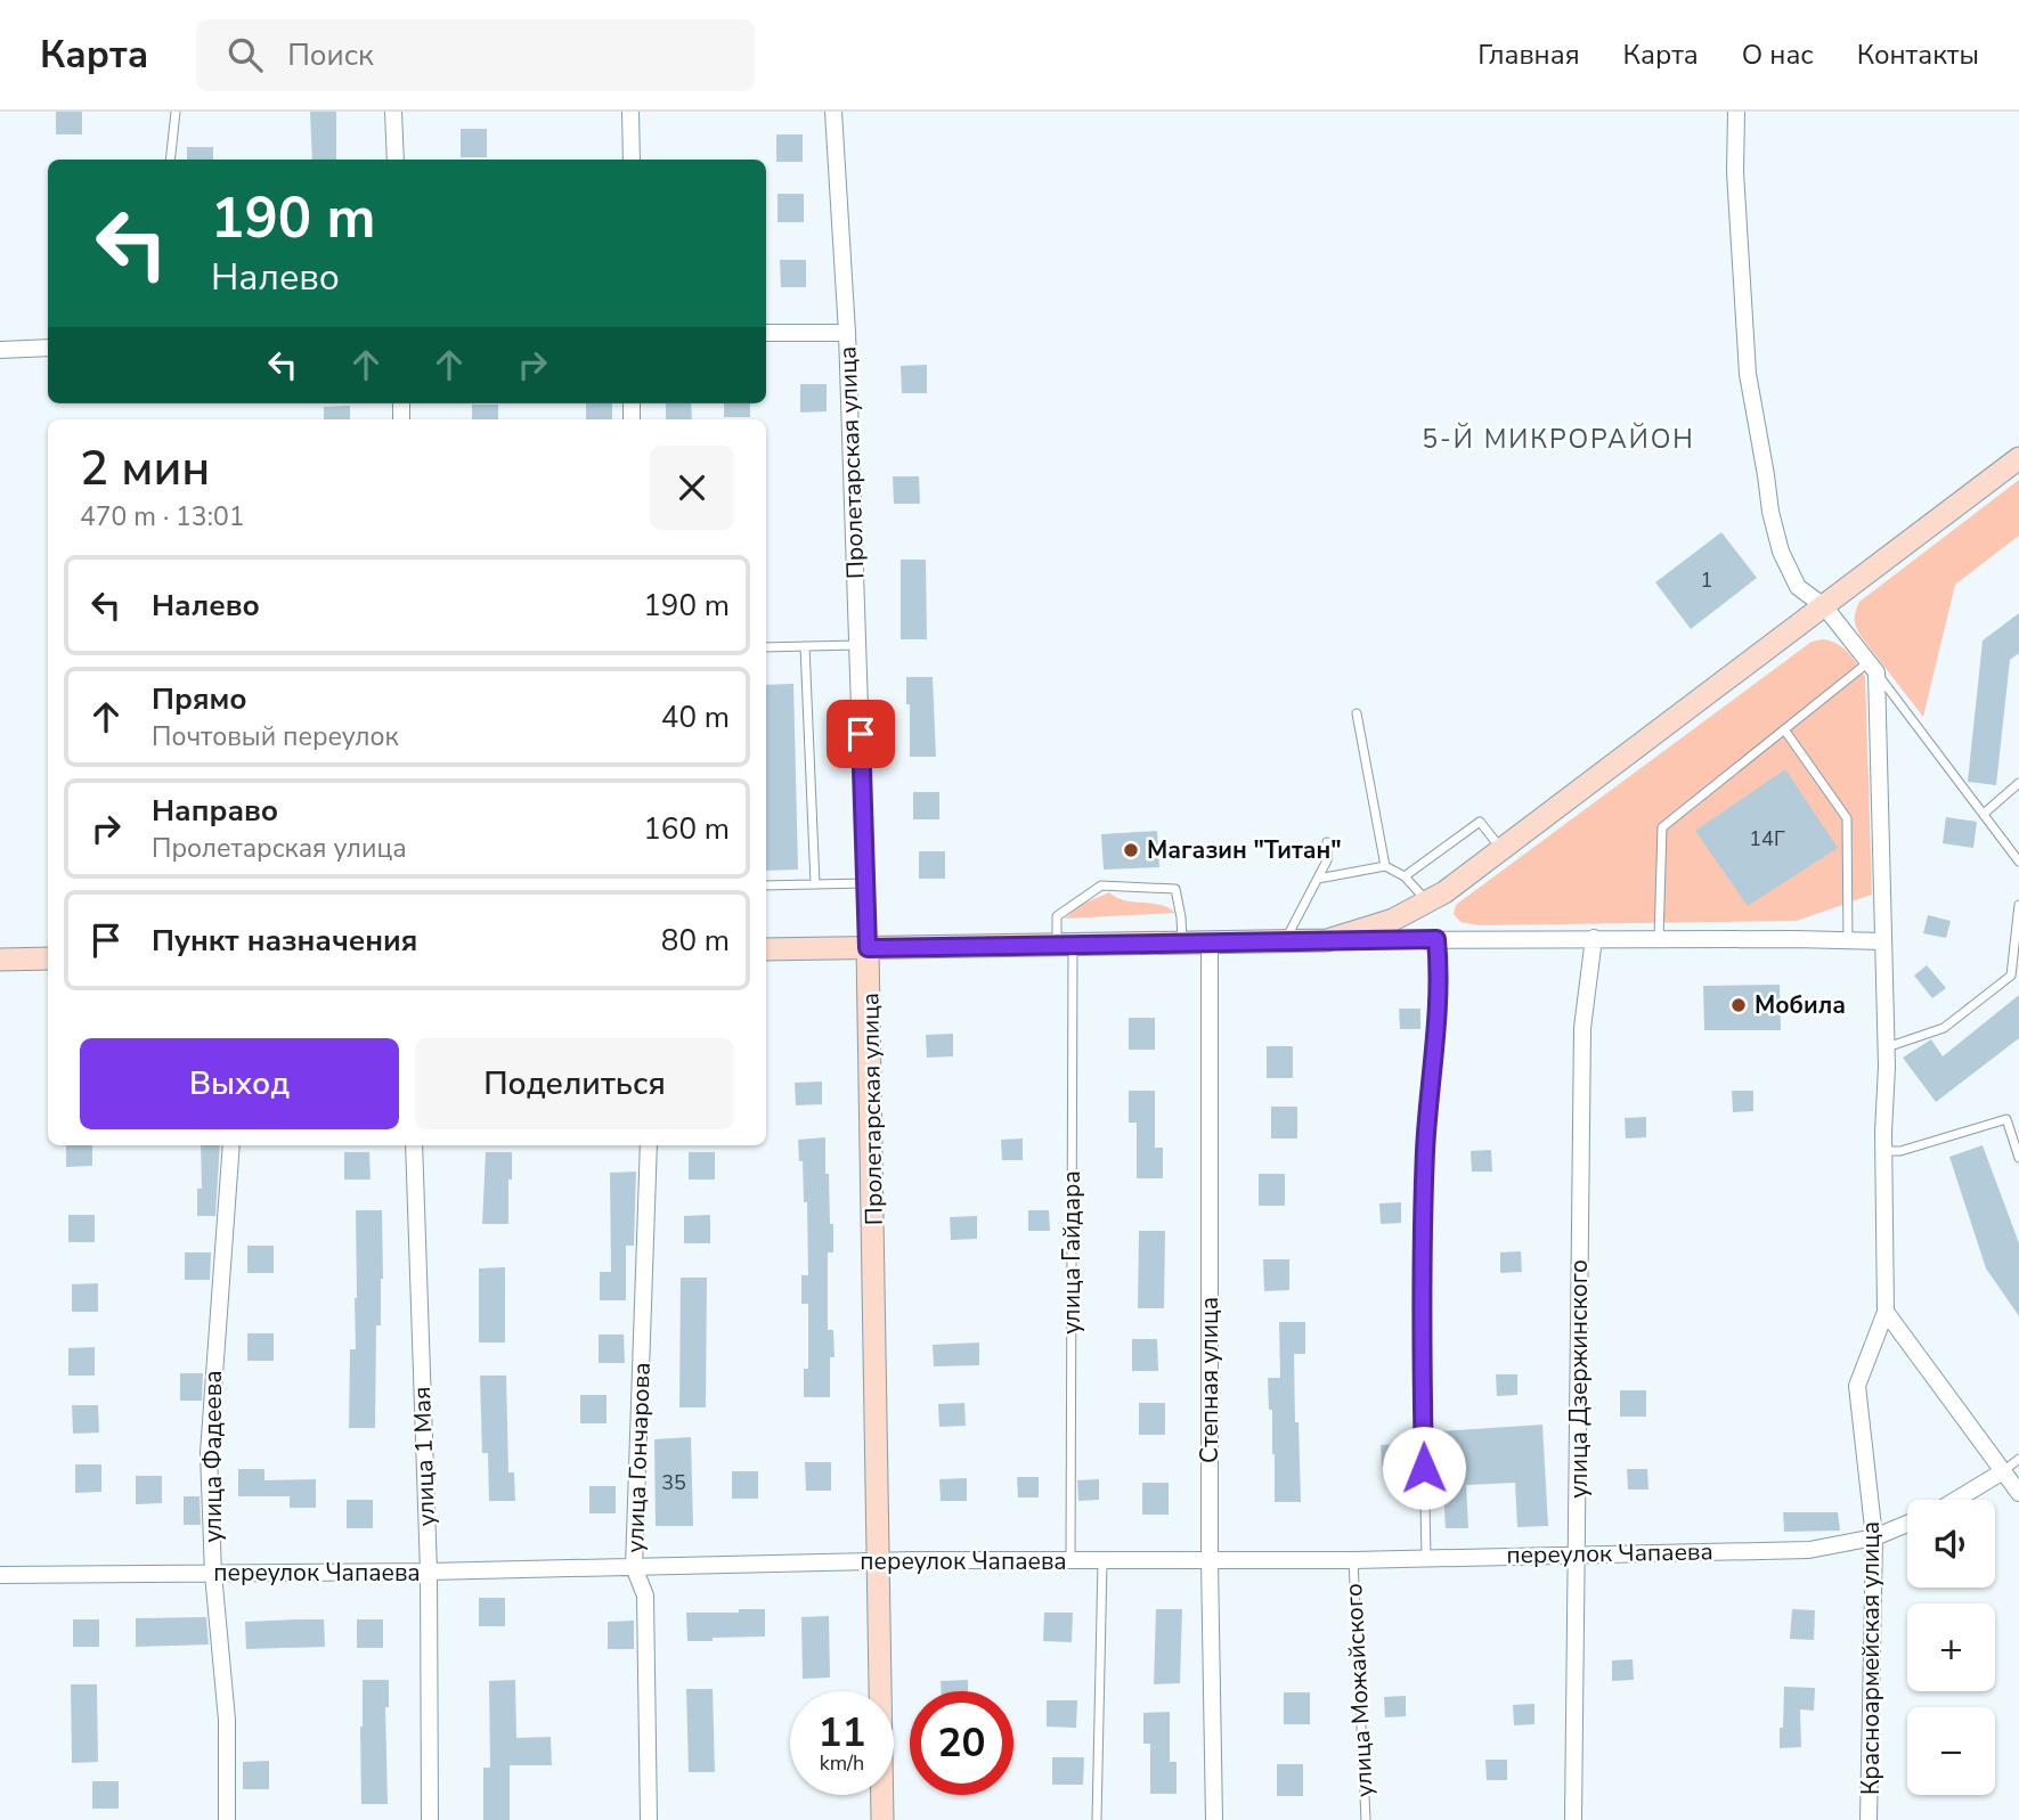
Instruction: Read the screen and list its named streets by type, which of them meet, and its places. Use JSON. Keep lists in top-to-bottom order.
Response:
{
  "streets": {
    "main road": ["Пролетарская улица"],
    "street": [
      "улица Дзержинского",
      "Степная улица",
      "улица Фадеева",
      "улица 1 Мая",
      "улица Гончарова",
      "переулок Чапаева",
      "Красноармейская улица"
    ],
    "lane": ["улица Гайдара", "улица Можайского"]
  },
  "crossings": [
    ["Пролетарская улица", "переулок Чапаева"],
    ["улица Гайдара", "переулок Чапаева"],
    ["улица Дзержинского", "переулок Чапаева"],
    ["Степная улица", "переулок Чапаева"],
    ["улица Фадеева", "переулок Чапаева"],
    ["улица 1 Мая", "переулок Чапаева"],
    ["улица Гончарова", "переулок Чапаева"],
    ["переулок Чапаева", "Красноармейская улица"],
    ["переулок Чапаева", "улица Можайского"]
  ],
  "districts": ["5-Й МИКРОРАЙОН"],
  "places": ["Магазин \"Титан\"", "Мобила"],
  "house_numbers": ["1", "14Г", "35"],
  "page": {
    "header": "Карта",
    "search": "Поиск",
    "nav": [
      "Главная",
      "Карта",
      "О нас",
      "Контакты"
    ],
    "turn": ["190 m", "Налево"],
    "heading": ["2 мин", "470 m · 13:01"],
    "list": [
      {
        "name": "Налево",
        "value": "190 m"
      },
      {
        "name": "Прямо",
        "note": "Почтовый переулок",
        "value": "40 m"
      },
      {
        "name": "Направо",
        "note": "Пролетарская улица",
        "value": "160 m"
      },
      {
        "name": "Пункт назначения",
        "value": "80 m"
      }
    ],
    "buttons": ["Выход", "Поделиться"],
    "map_buttons": ["+", "−"],
    "speed": "11 km/h",
    "limit": "20"
  }
}
